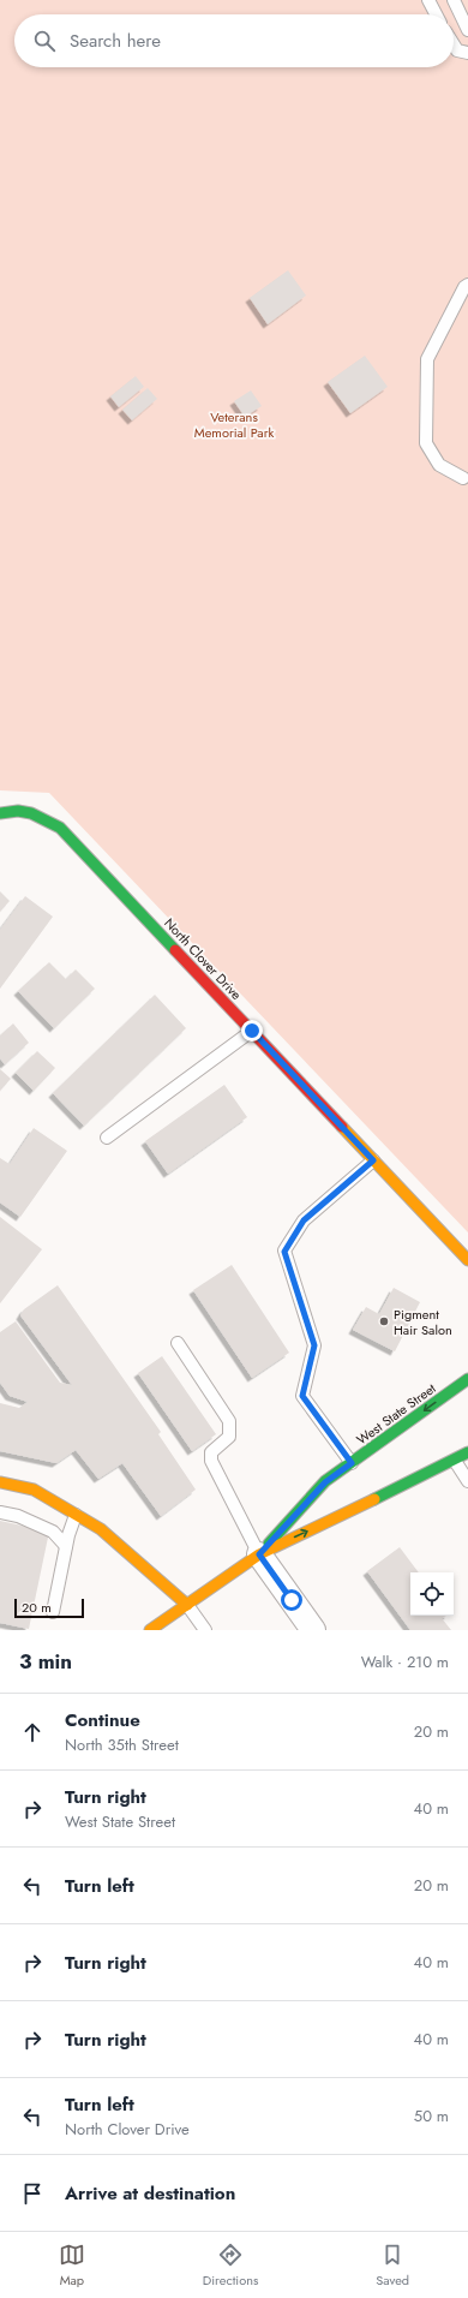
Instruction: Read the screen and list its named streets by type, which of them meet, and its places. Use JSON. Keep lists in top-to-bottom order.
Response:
{
  "streets": {
    "street": ["North Clover Drive", "West State Street"]
  },
  "parks": ["Veterans Memorial Park"],
  "places": ["Pigment Hair Salon"],
  "scale_bar": "20 m",
  "page": {
    "search": "Search here",
    "scale": "20 m",
    "heading": ["3 min", "Walk · 210 m"],
    "list": [
      ["Continue", "North 35th Street", "20 m"],
      ["Turn right", "West State Street", "40 m"],
      ["Turn left", "20 m"],
      ["Turn right", "40 m"],
      ["Turn right", "40 m"],
      ["Turn left", "North Clover Drive", "50 m"],
      "Arrive at destination"
    ],
    "nav": ["Map", "Directions", "Saved"]
  }
}
